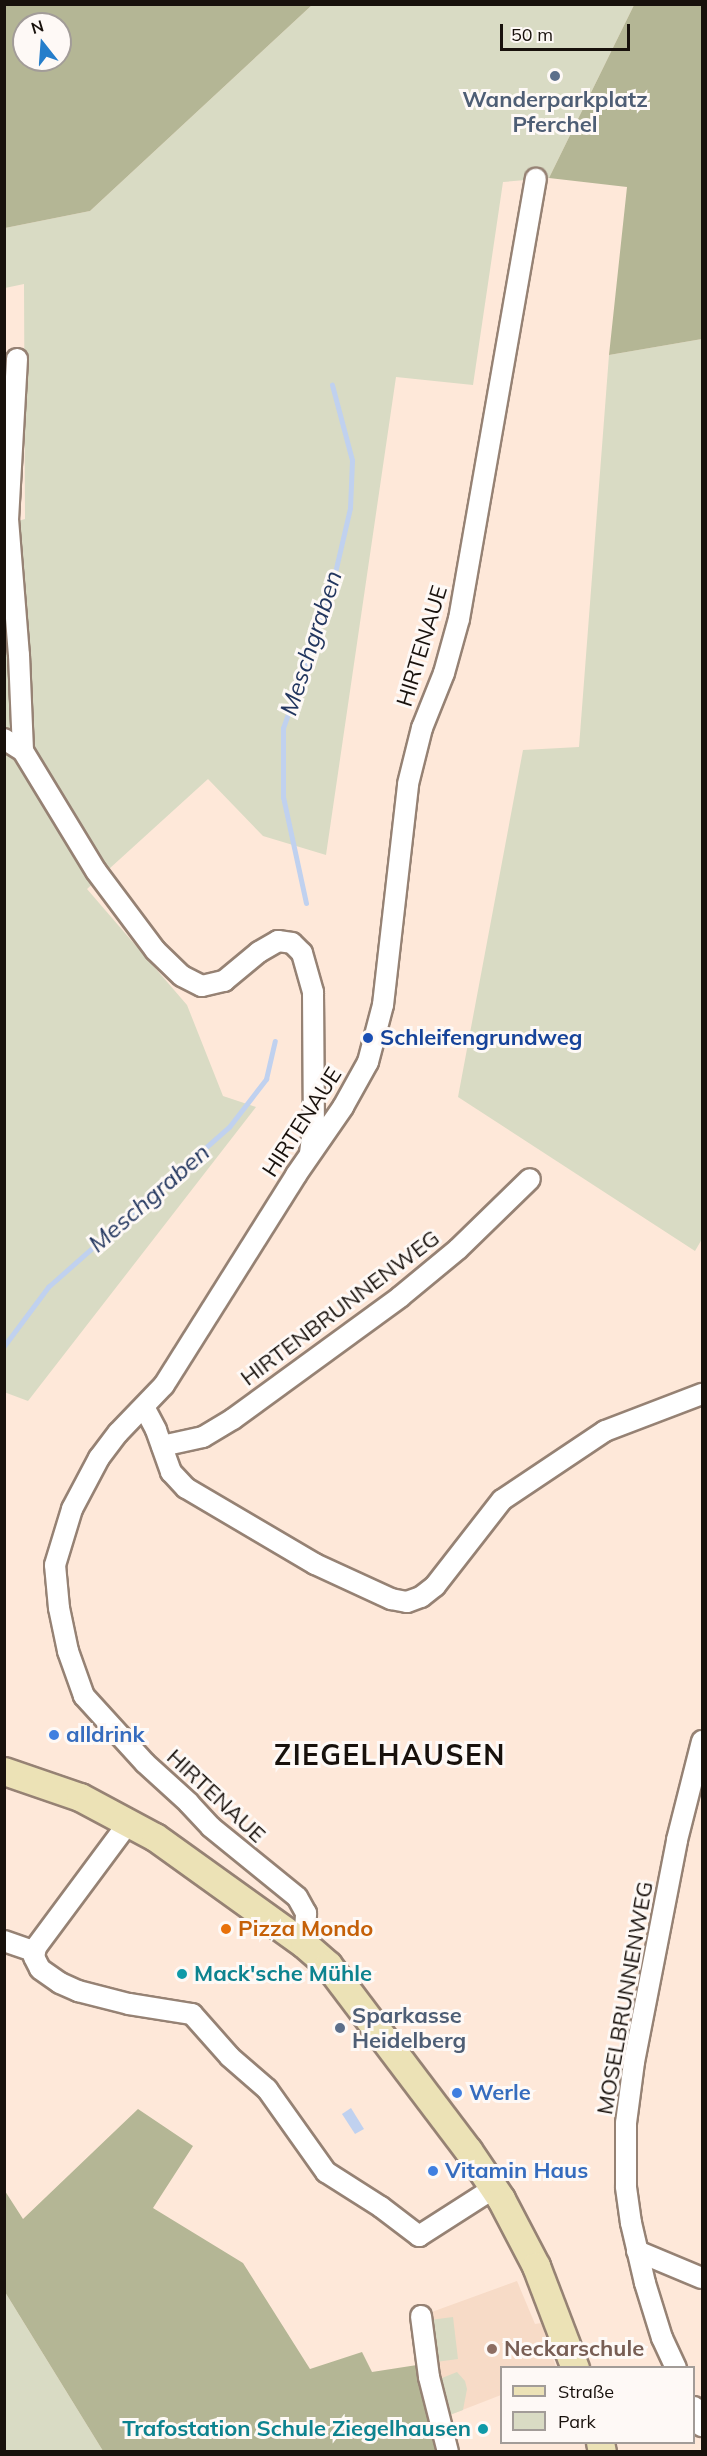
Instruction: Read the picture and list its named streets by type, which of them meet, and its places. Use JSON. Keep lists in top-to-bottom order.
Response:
{
  "streets": {
    "street": ["HIRTENAUE", "HIRTENBRUNNENWEG", "MOSELBRUNNENWEG"]
  },
  "districts": ["ZIEGELHAUSEN"],
  "water": ["Meschgraben"],
  "places": [
    "Wanderparkplatz Pferchel",
    "Schleifengrundweg",
    "alldrink",
    "Pizza Mondo",
    "Mack'sche Mühle",
    "Sparkasse Heidelberg",
    "Werle",
    "Vitamin Haus",
    "Neckarschule",
    "Trafostation Schule Ziegelhausen"
  ],
  "legend": ["Straße", "Park"],
  "scale_bar": "50 m",
  "north": "top"
}
